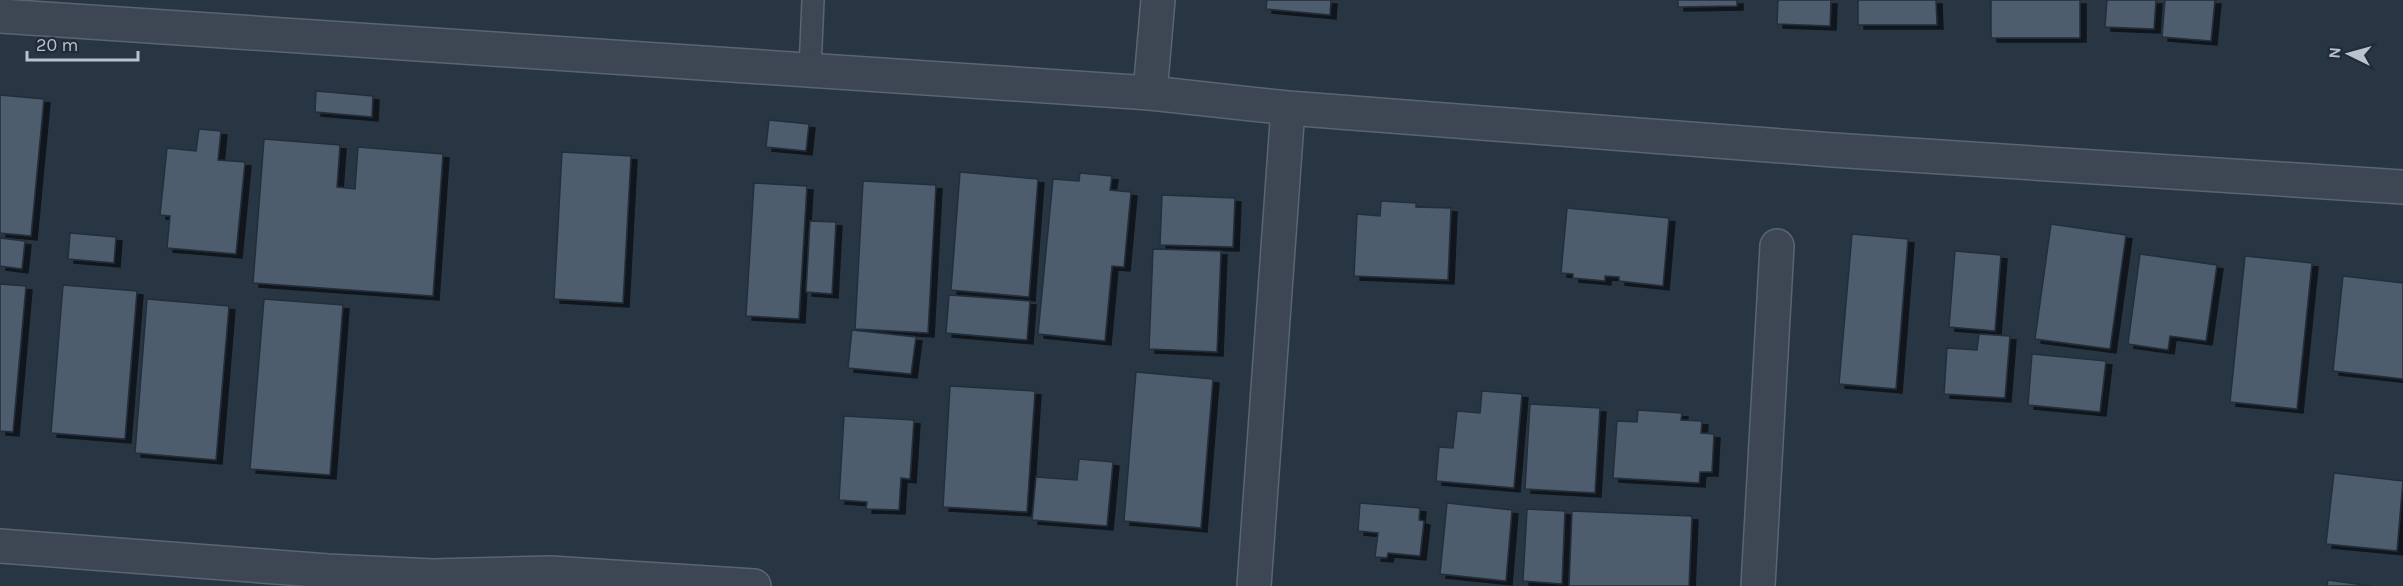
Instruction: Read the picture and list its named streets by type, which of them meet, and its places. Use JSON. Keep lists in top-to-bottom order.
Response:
{
  "scale_bar": "20 m",
  "north": "left"
}
